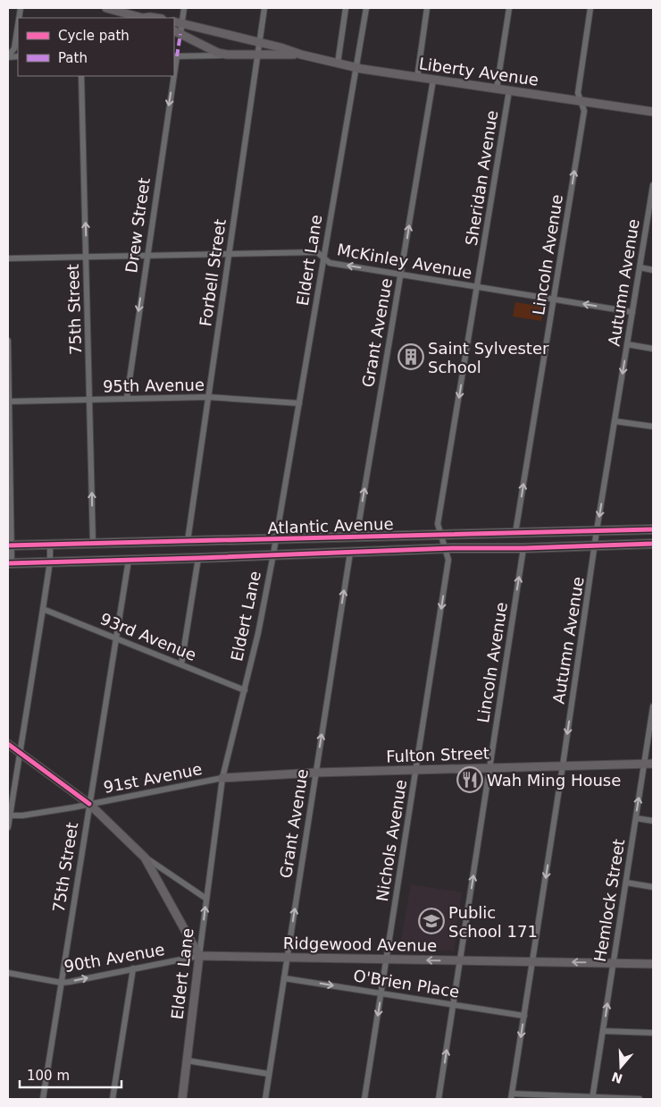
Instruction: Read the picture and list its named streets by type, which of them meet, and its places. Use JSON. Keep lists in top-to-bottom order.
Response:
{
  "streets": {
    "main road": ["Atlantic Avenue"],
    "street": [
      "Liberty Avenue",
      "Sheridan Avenue",
      "Drew Street",
      "Lincoln Avenue",
      "Eldert Lane",
      "McKinley Avenue",
      "Forbell Street",
      "Autumn Avenue",
      "75th Street",
      "Grant Avenue",
      "95th Avenue",
      "93rd Avenue",
      "Fulton Street",
      "91st Avenue",
      "Nichols Avenue",
      "Hemlock Street",
      "Ridgewood Avenue",
      "90th Avenue",
      "O'Brien Place"
    ]
  },
  "crossings": [
    ["Liberty Avenue", "Sheridan Avenue"],
    ["Liberty Avenue", "Lincoln Avenue"],
    ["Liberty Avenue", "Eldert Lane"],
    ["Liberty Avenue", "Forbell Street"],
    ["Liberty Avenue", "Grant Avenue"],
    ["Sheridan Avenue", "McKinley Avenue"],
    ["Sheridan Avenue", "Atlantic Avenue"],
    ["Sheridan Avenue", "Nichols Avenue"],
    ["Drew Street", "McKinley Avenue"],
    ["Drew Street", "95th Avenue"],
    ["Lincoln Avenue", "McKinley Avenue"],
    ["Lincoln Avenue", "Atlantic Avenue"],
    ["Lincoln Avenue", "Fulton Street"],
    ["Lincoln Avenue", "Ridgewood Avenue"],
    ["Lincoln Avenue", "O'Brien Place"],
    ["Eldert Lane", "McKinley Avenue"],
    ["Eldert Lane", "95th Avenue"],
    ["Eldert Lane", "Atlantic Avenue"],
    ["Eldert Lane", "93rd Avenue"],
    ["Eldert Lane", "Fulton Street"],
    ["Eldert Lane", "91st Avenue"],
    ["Eldert Lane", "Ridgewood Avenue"],
    ["Eldert Lane", "90th Avenue"],
    ["McKinley Avenue", "Forbell Street"],
    ["McKinley Avenue", "Autumn Avenue"],
    ["McKinley Avenue", "75th Street"],
    ["McKinley Avenue", "Grant Avenue"],
    ["Forbell Street", "95th Avenue"],
    ["Forbell Street", "Atlantic Avenue"],
    ["Autumn Avenue", "Atlantic Avenue"],
    ["Autumn Avenue", "Fulton Street"],
    ["Autumn Avenue", "Ridgewood Avenue"],
    ["Autumn Avenue", "O'Brien Place"],
    ["75th Street", "95th Avenue"],
    ["75th Street", "Atlantic Avenue"],
    ["75th Street", "93rd Avenue"],
    ["75th Street", "91st Avenue"],
    ["75th Street", "90th Avenue"],
    ["Grant Avenue", "Atlantic Avenue"],
    ["Grant Avenue", "Fulton Street"],
    ["Grant Avenue", "Ridgewood Avenue"],
    ["Grant Avenue", "O'Brien Place"],
    ["Atlantic Avenue", "Nichols Avenue"],
    ["Fulton Street", "91st Avenue"],
    ["Fulton Street", "Nichols Avenue"],
    ["Fulton Street", "Hemlock Street"],
    ["Nichols Avenue", "Ridgewood Avenue"],
    ["Nichols Avenue", "O'Brien Place"],
    ["Hemlock Street", "Ridgewood Avenue"],
    ["Ridgewood Avenue", "90th Avenue"]
  ],
  "one_way": [
    "Sheridan Avenue",
    "Drew Street",
    "Lincoln Avenue",
    "Autumn Avenue",
    "Grant Avenue",
    "Nichols Avenue",
    "90th Avenue",
    "O'Brien Place"
  ],
  "places": {
    "building": ["Saint Sylvester School"],
    "restaurant": ["Wah Ming House"],
    "school or university": ["Public School 171"]
  },
  "legend": ["Cycle path", "Path"],
  "scale_bar": "100 m",
  "north": "bottom"
}
